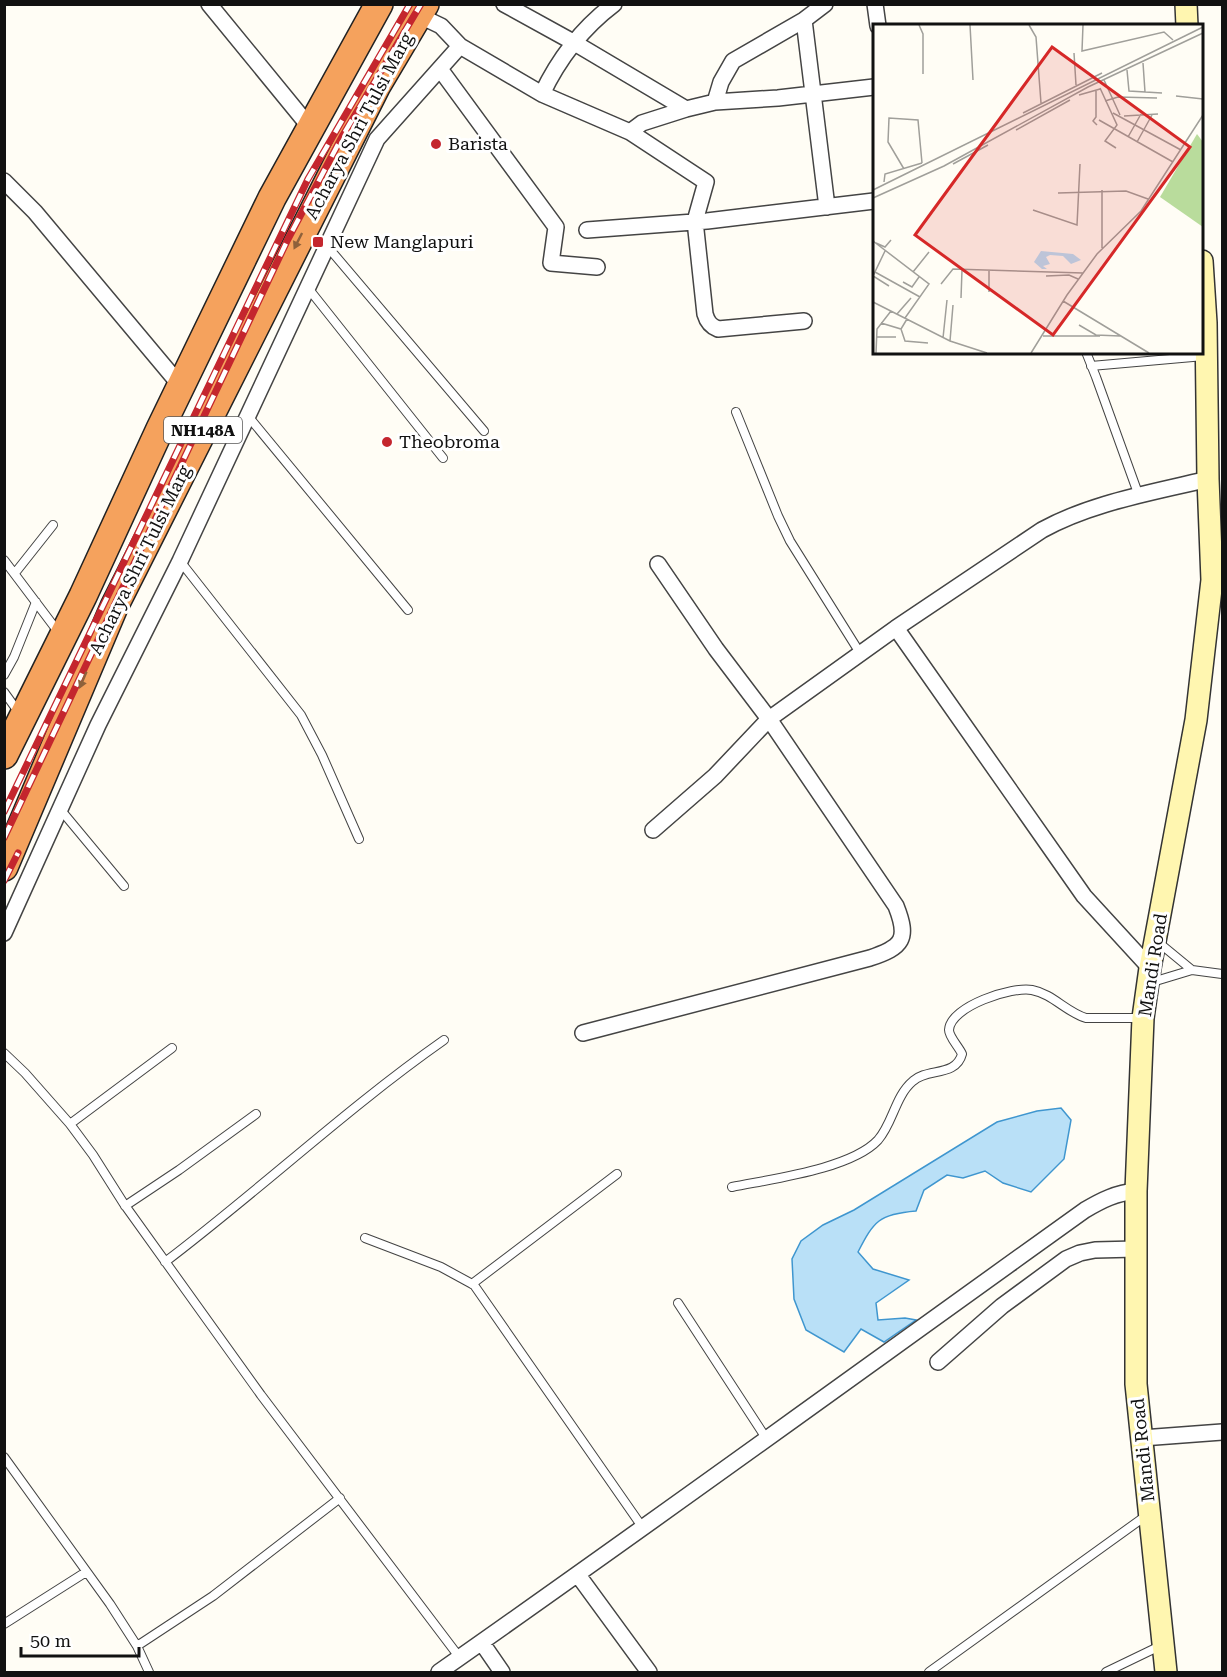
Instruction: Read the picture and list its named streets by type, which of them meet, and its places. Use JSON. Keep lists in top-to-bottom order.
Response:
{
  "streets": {
    "highway": ["Acharya Shri Tulsi Marg", "NH148A"],
    "street": ["Mandi Road"]
  },
  "places": {
    "other": ["Barista", "Theobroma"],
    "transit": ["New Manglapuri"]
  },
  "scale_bar": "50 m"
}
